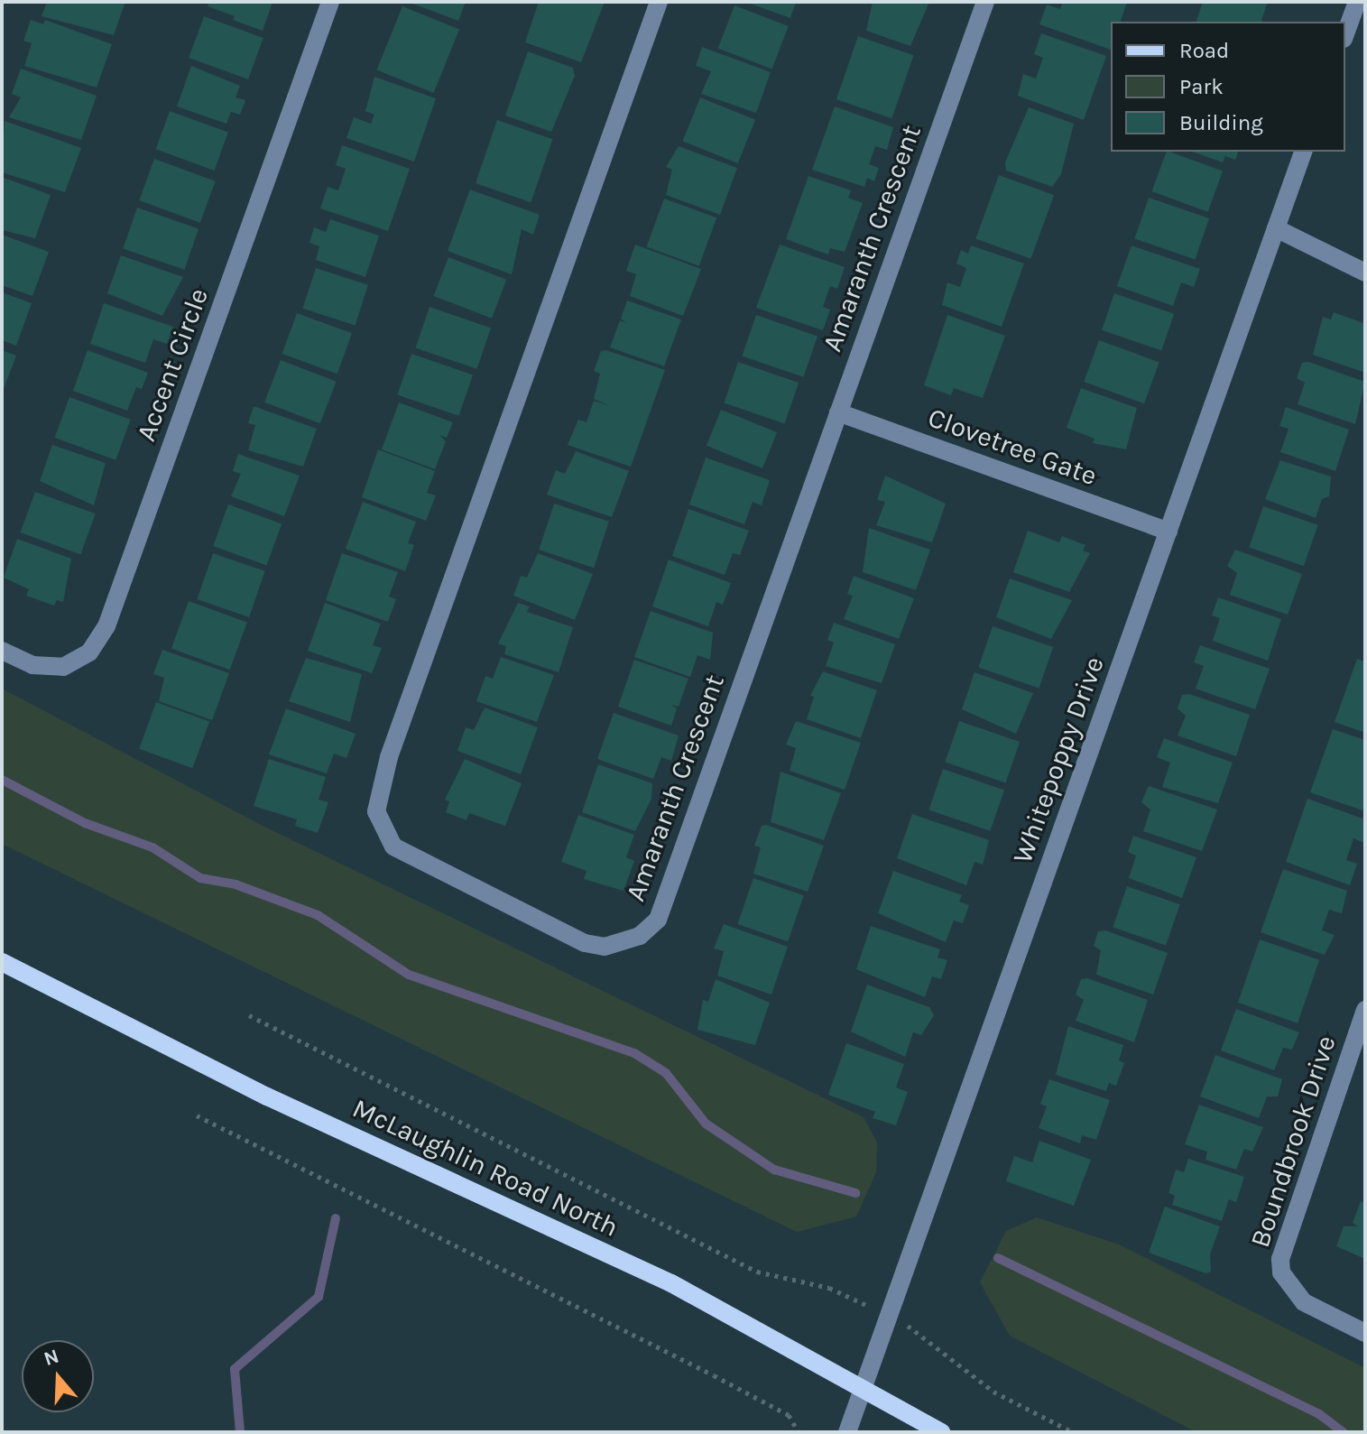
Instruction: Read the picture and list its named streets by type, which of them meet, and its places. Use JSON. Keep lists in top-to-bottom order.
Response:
{
  "streets": {
    "main road": ["McLaughlin Road North"],
    "street": [
      "Amaranth Crescent",
      "Accent Circle",
      "Clovetree Gate",
      "Whitepoppy Drive",
      "Boundbrook Drive"
    ]
  },
  "crossings": [
    ["Amaranth Crescent", "Clovetree Gate"],
    ["Clovetree Gate", "Whitepoppy Drive"],
    ["Whitepoppy Drive", "McLaughlin Road North"]
  ],
  "legend": ["Road", "Park", "Building"],
  "north": "top"
}
